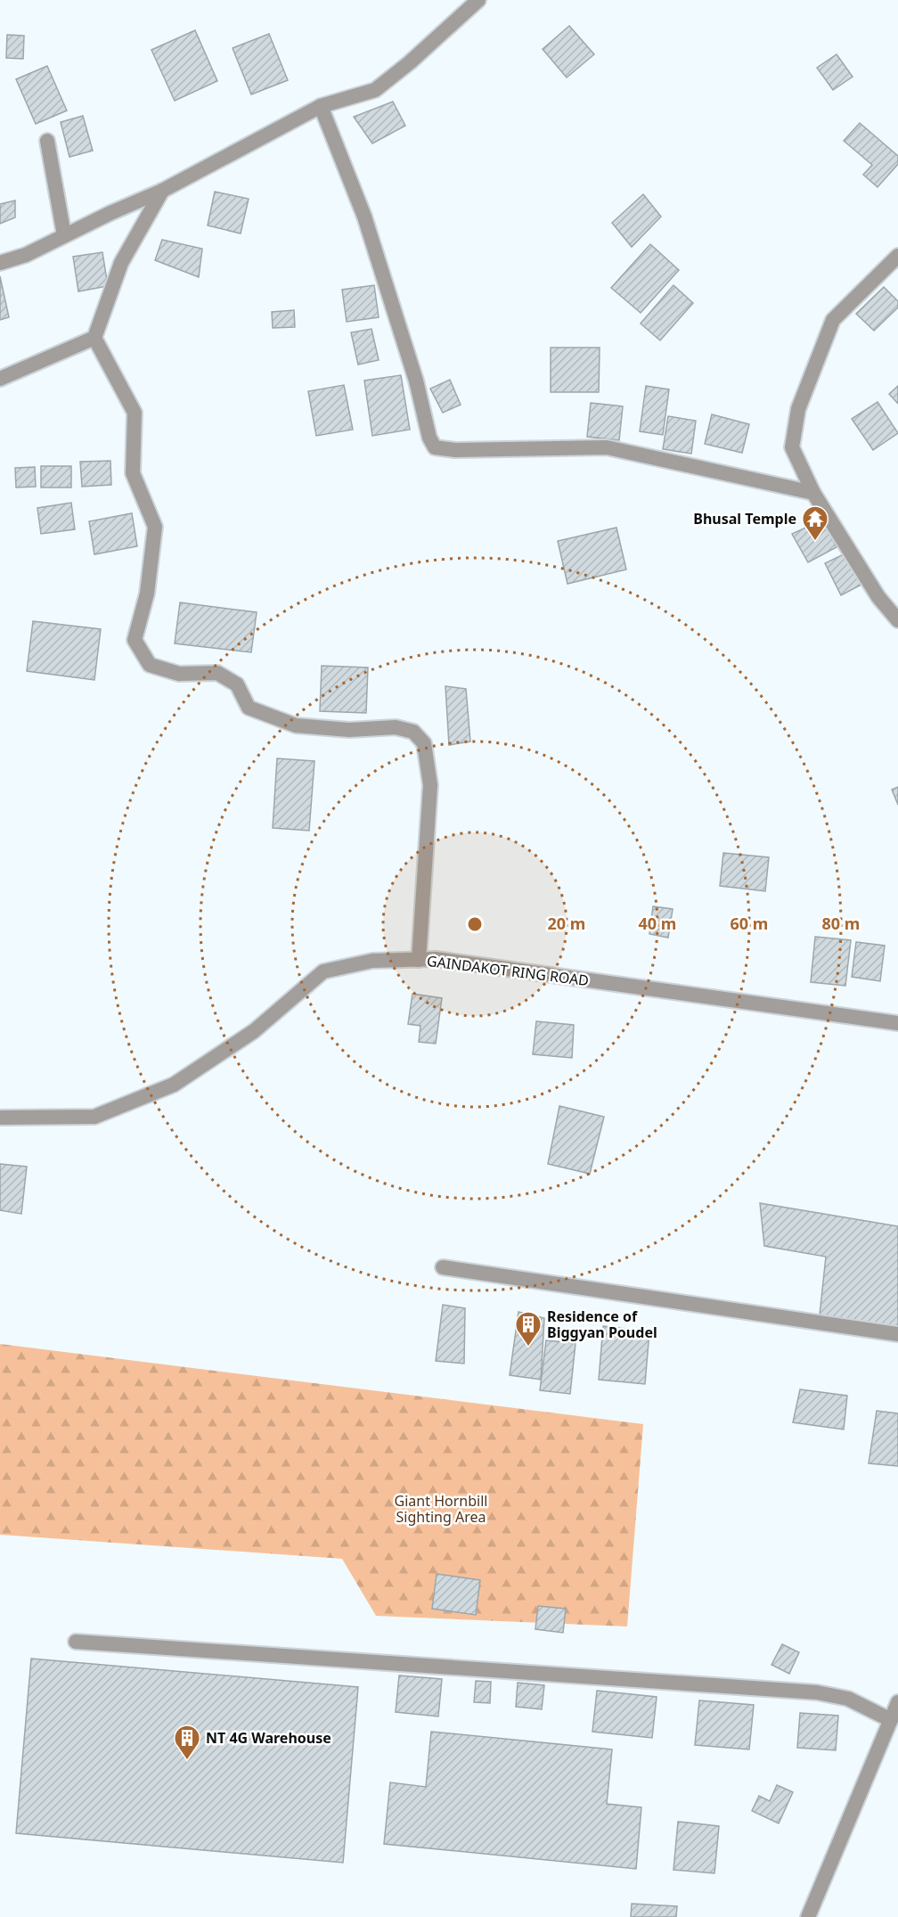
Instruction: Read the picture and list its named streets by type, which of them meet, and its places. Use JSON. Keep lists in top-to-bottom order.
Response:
{
  "streets": {
    "street": ["GAINDAKOT RING ROAD"]
  },
  "parks": ["Giant Hornbill Sighting Area"],
  "places": {
    "temple": ["Bhusal Temple"],
    "building": ["Residence of Biggyan Poudel", "NT 4G Warehouse"]
  },
  "rings": [
    "20 m",
    "40 m",
    "60 m",
    "80 m"
  ]
}
